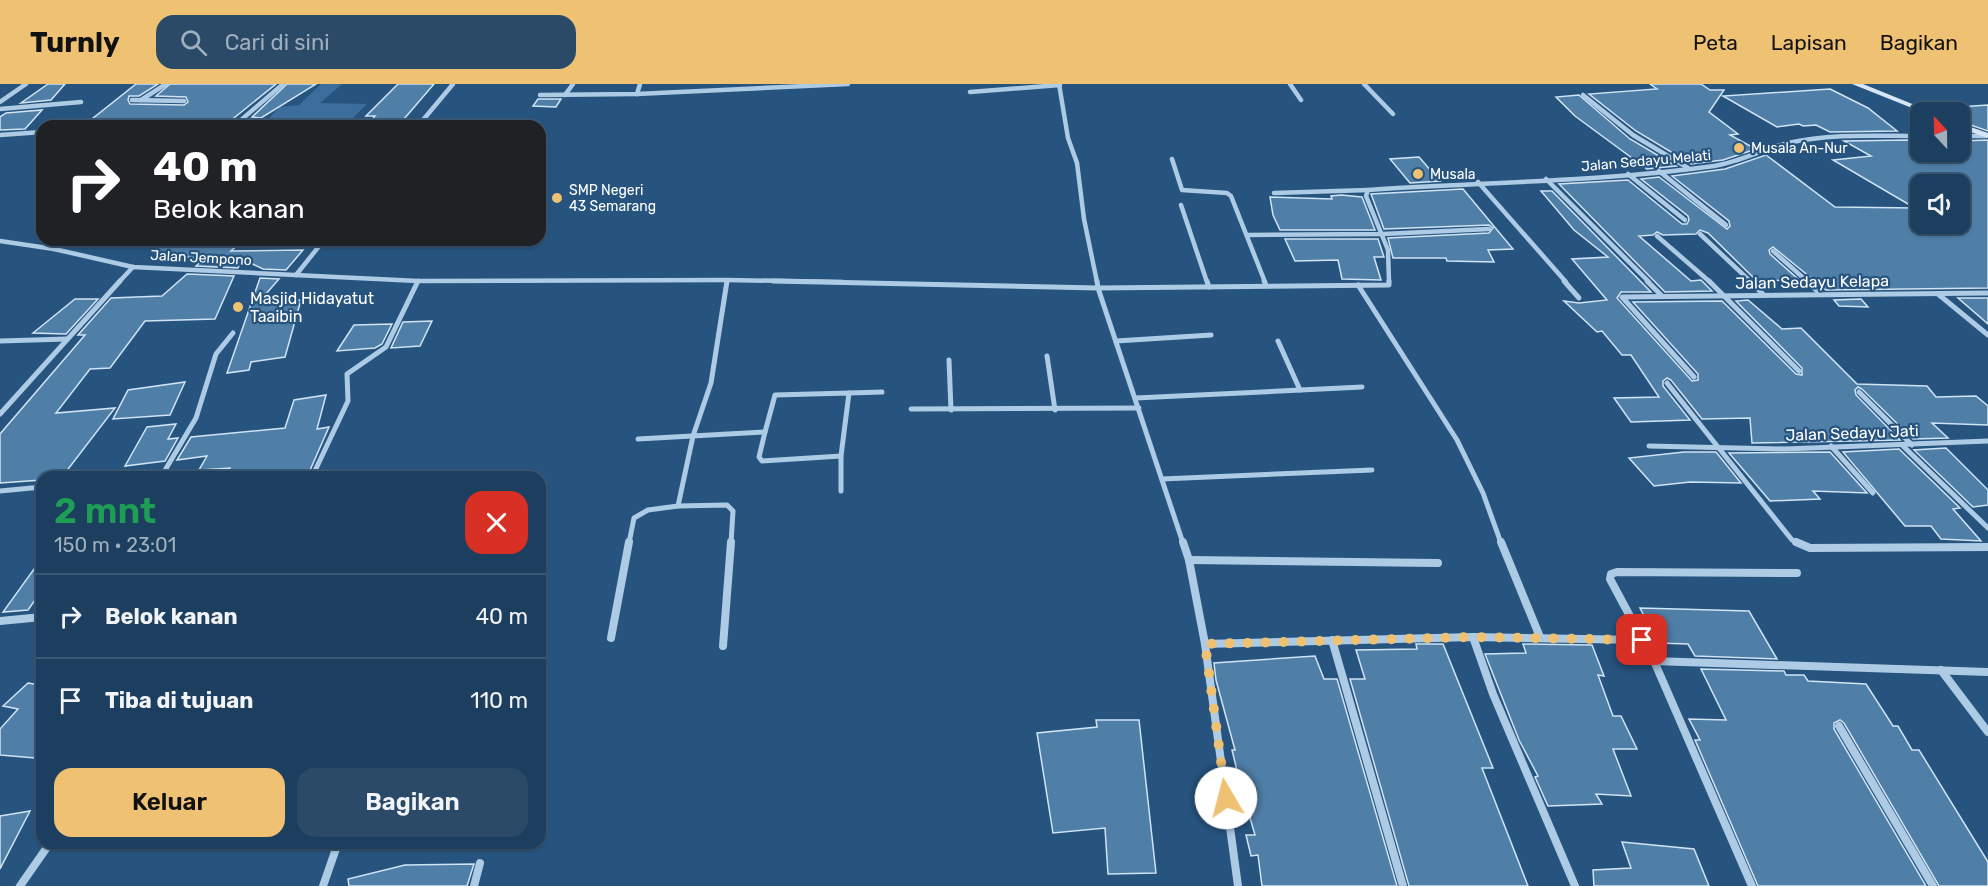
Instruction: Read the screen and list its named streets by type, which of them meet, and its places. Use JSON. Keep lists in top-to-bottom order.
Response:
{
  "streets": {
    "street": [
      "Jalan Sedayu Melati",
      "Jalan Jempono",
      "Jalan Sedayu Kelapa",
      "Jalan Sedayu Jati"
    ]
  },
  "places": [
    "Musala An-Nur",
    "Musala",
    "SMP Negeri 43 Semarang",
    "Masjid Hidayatut Taaibin"
  ],
  "north": "top",
  "page": {
    "header": "Turnly",
    "search": "Cari di sini",
    "nav": ["Peta", "Lapisan", "Bagikan"],
    "turn": ["40 m", "Belok kanan"],
    "heading": ["2 mnt", "150 m · 23:01"],
    "list": [
      {
        "name": "Belok kanan",
        "value": "40 m"
      },
      {
        "name": "Tiba di tujuan",
        "value": "110 m"
      }
    ],
    "buttons": ["Keluar", "Bagikan"]
  }
}
